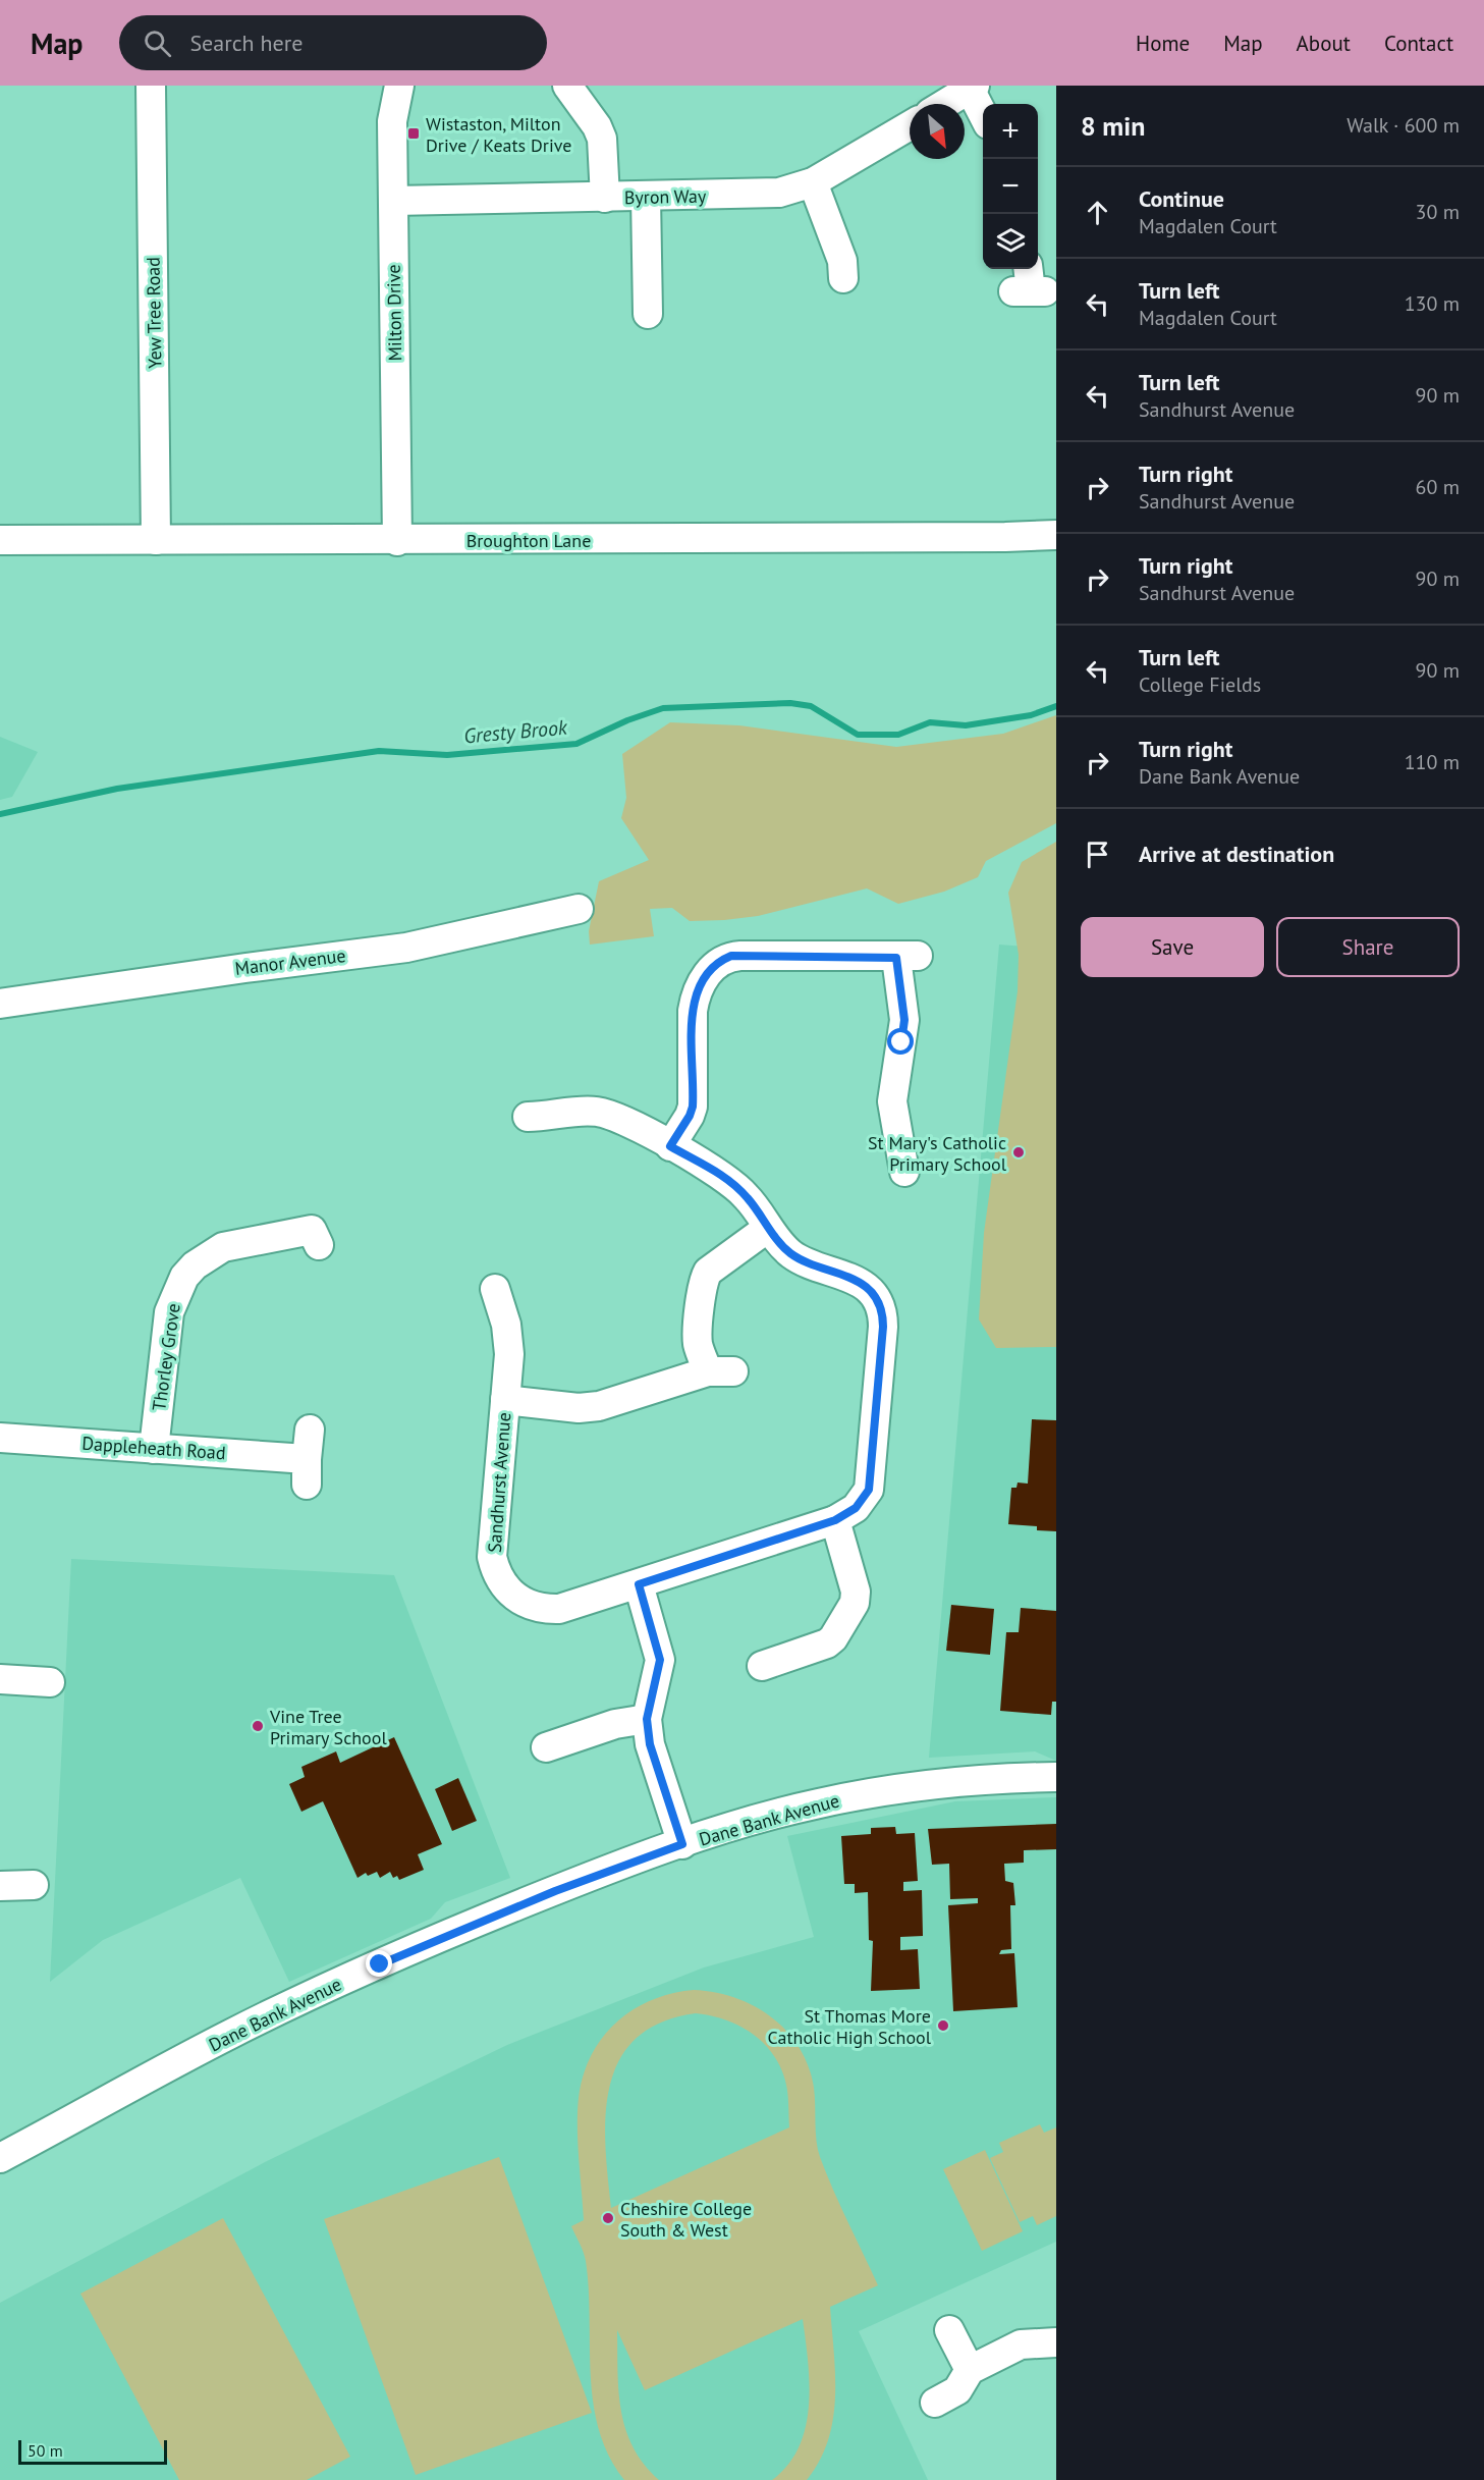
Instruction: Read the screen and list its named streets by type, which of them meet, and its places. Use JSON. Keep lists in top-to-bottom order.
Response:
{
  "streets": {
    "street": [
      "Byron Way",
      "Yew Tree Road",
      "Milton Drive",
      "Broughton Lane",
      "Manor Avenue",
      "Thorley Grove",
      "Dappleheath Road",
      "Sandhurst Avenue",
      "Dane Bank Avenue"
    ]
  },
  "crossings": [
    ["Byron Way", "Milton Drive"],
    ["Yew Tree Road", "Broughton Lane"],
    ["Milton Drive", "Broughton Lane"],
    ["Thorley Grove", "Dappleheath Road"]
  ],
  "water": ["Gresty Brook"],
  "places": {
    "transit": ["Wistaston, Milton Drive / Keats Drive"],
    "other": [
      "St Mary's Catholic Primary School",
      "Vine Tree Primary School",
      "St Thomas More Catholic High School",
      "Cheshire College South & West"
    ]
  },
  "scale_bar": "50 m",
  "north": "bottom right",
  "page": {
    "header": "Map",
    "search": "Search here",
    "nav": [
      "Home",
      "Map",
      "About",
      "Contact"
    ],
    "heading": ["8 min", "Walk · 600 m"],
    "map_buttons": ["+", "−"],
    "list": [
      ["Continue", "Magdalen Court", "30 m"],
      ["Turn left", "Magdalen Court", "130 m"],
      ["Turn left", "Sandhurst Avenue", "90 m"],
      ["Turn right", "Sandhurst Avenue", "60 m"],
      ["Turn right", "Sandhurst Avenue", "90 m"],
      ["Turn left", "College Fields", "90 m"],
      ["Turn right", "Dane Bank Avenue", "110 m"],
      "Arrive at destination"
    ],
    "buttons": ["Save", "Share"],
    "scale": "50 m"
  }
}
